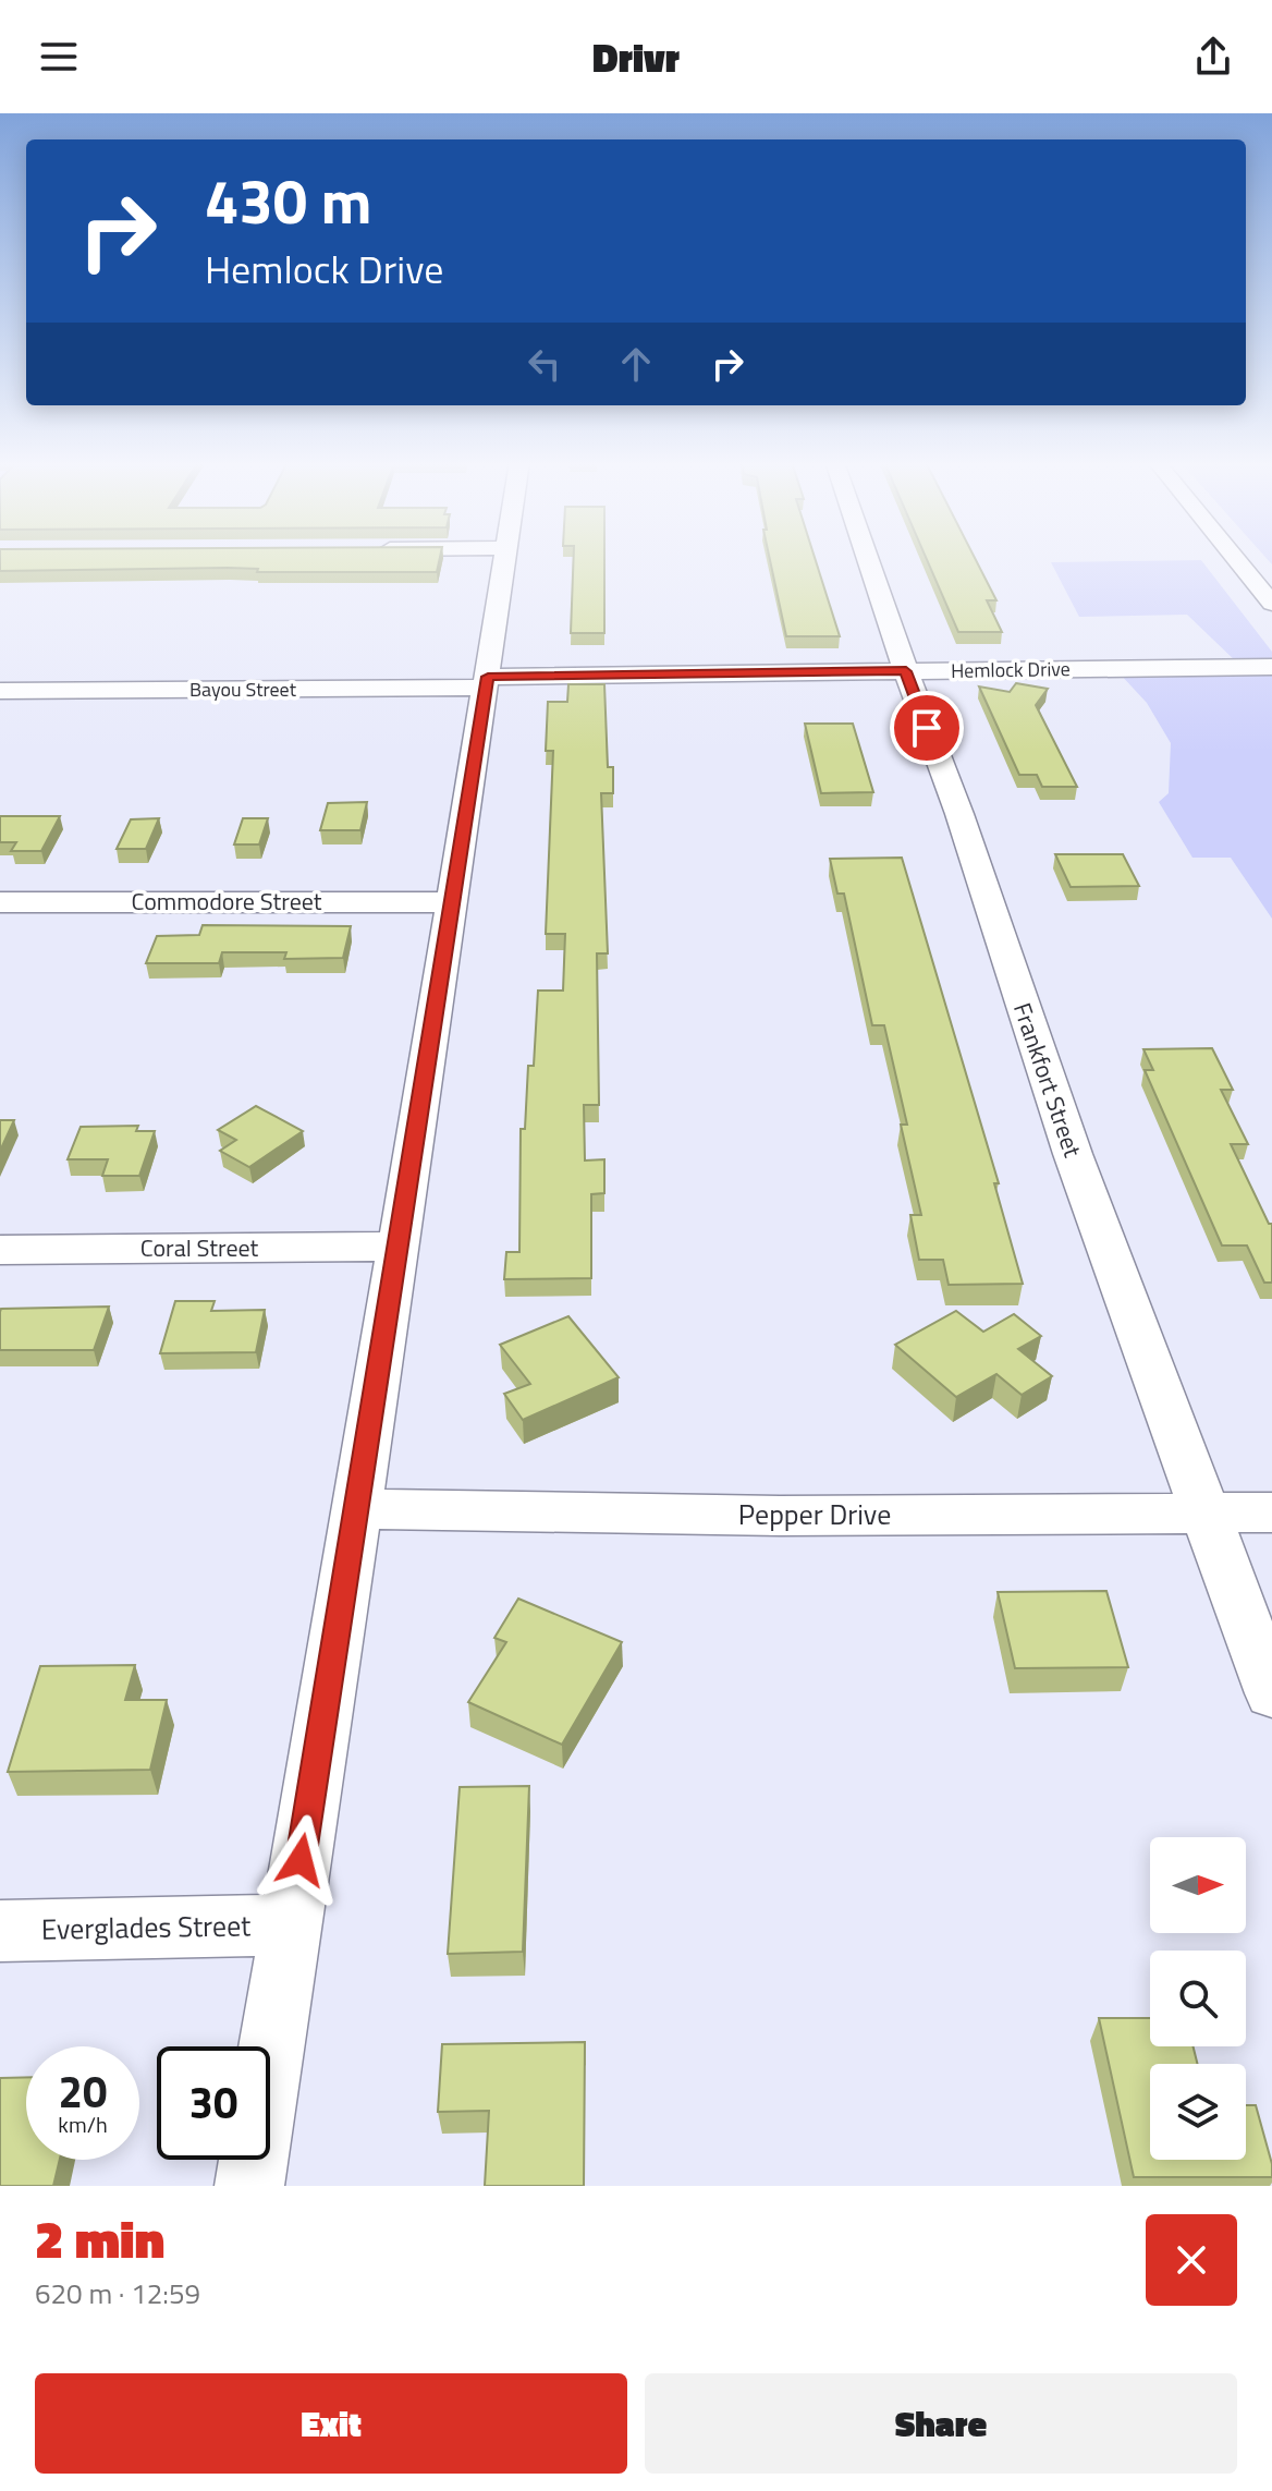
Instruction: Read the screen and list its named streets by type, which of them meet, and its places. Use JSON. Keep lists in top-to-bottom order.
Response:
{
  "streets": {
    "street": [
      "Hemlock Drive",
      "Bayou Street",
      "Commodore Street",
      "Frankfort Street",
      "Coral Street",
      "Pepper Drive",
      "Everglades Street"
    ]
  },
  "crossings": [
    ["Hemlock Drive", "Bayou Street"],
    ["Hemlock Drive", "Frankfort Street"],
    ["Frankfort Street", "Pepper Drive"]
  ],
  "north": "right",
  "page": {
    "header": "Drivr",
    "turn": ["430 m", "Hemlock Drive"],
    "speed": "20 km/h",
    "limit": "30",
    "heading": ["2 min", "620 m · 12:59"],
    "buttons": ["Exit", "Share"]
  }
}
